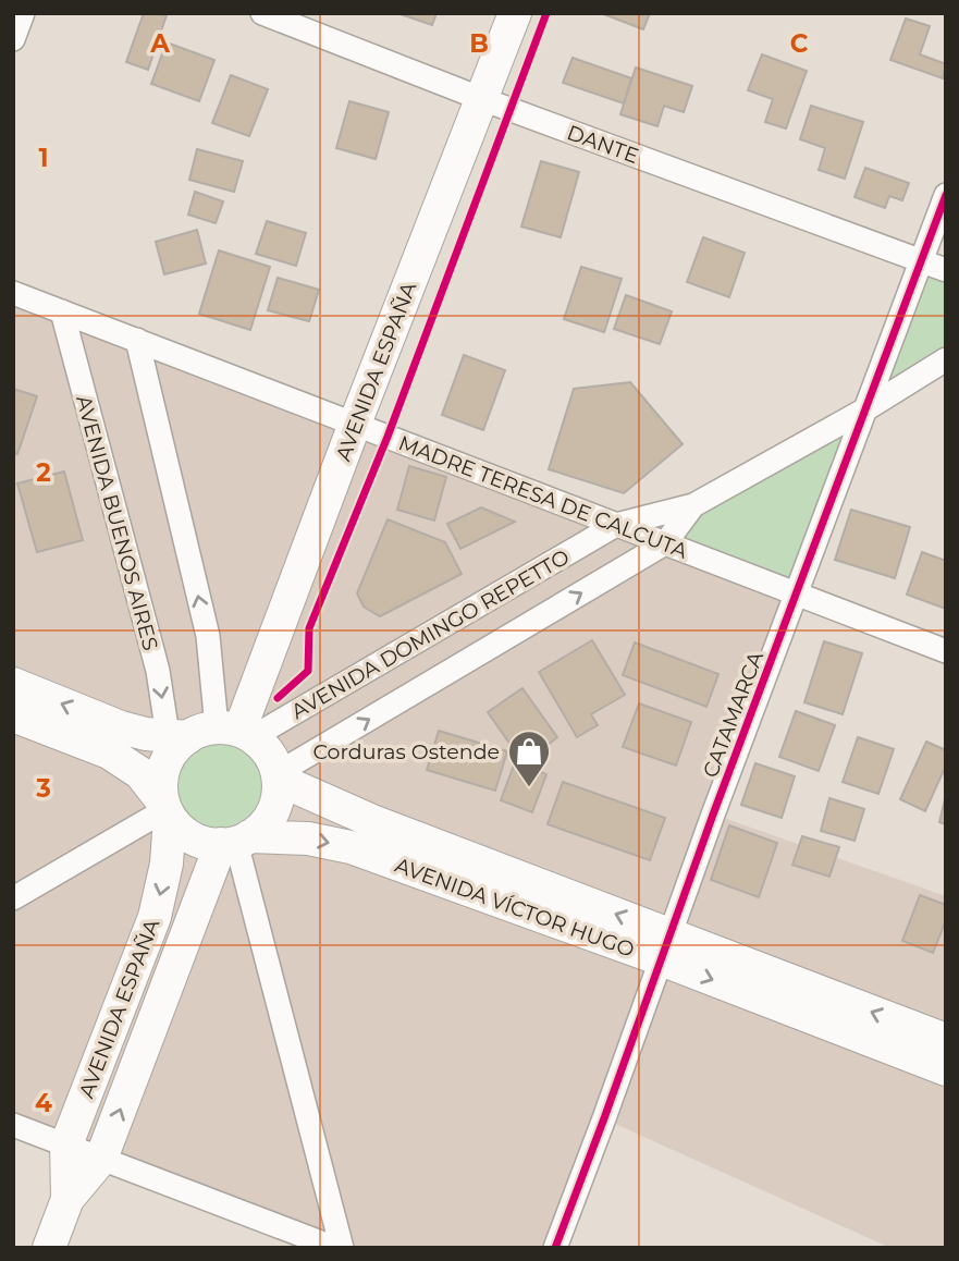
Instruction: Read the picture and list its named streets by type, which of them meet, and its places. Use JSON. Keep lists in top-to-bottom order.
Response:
{
  "streets": {
    "main road": ["AVENIDA ESPAÑA", "AVENIDA VÍCTOR HUGO"],
    "street": [
      "DANTE",
      "MADRE TERESA DE CALCUTA",
      "AVENIDA BUENOS AIRES",
      "AVENIDA DOMINGO REPETTO",
      "CATAMARCA"
    ]
  },
  "crossings": [
    ["DANTE", "AVENIDA ESPAÑA"],
    ["DANTE", "CATAMARCA"],
    ["AVENIDA ESPAÑA", "MADRE TERESA DE CALCUTA"],
    ["AVENIDA ESPAÑA", "AVENIDA BUENOS AIRES"],
    ["AVENIDA ESPAÑA", "AVENIDA DOMINGO REPETTO"],
    ["AVENIDA ESPAÑA", "AVENIDA VÍCTOR HUGO"],
    ["MADRE TERESA DE CALCUTA", "AVENIDA BUENOS AIRES"],
    ["MADRE TERESA DE CALCUTA", "AVENIDA DOMINGO REPETTO"],
    ["MADRE TERESA DE CALCUTA", "CATAMARCA"],
    ["AVENIDA BUENOS AIRES", "AVENIDA DOMINGO REPETTO"],
    ["AVENIDA BUENOS AIRES", "AVENIDA VÍCTOR HUGO"],
    ["AVENIDA DOMINGO REPETTO", "CATAMARCA"],
    ["AVENIDA DOMINGO REPETTO", "AVENIDA VÍCTOR HUGO"],
    ["CATAMARCA", "AVENIDA VÍCTOR HUGO"]
  ],
  "places": {
    "shop": ["Corduras Ostende"]
  },
  "grid": {
    "columns": ["A", "B", "C"],
    "rows": [
      "1",
      "2",
      "3",
      "4"
    ]
  }
}
